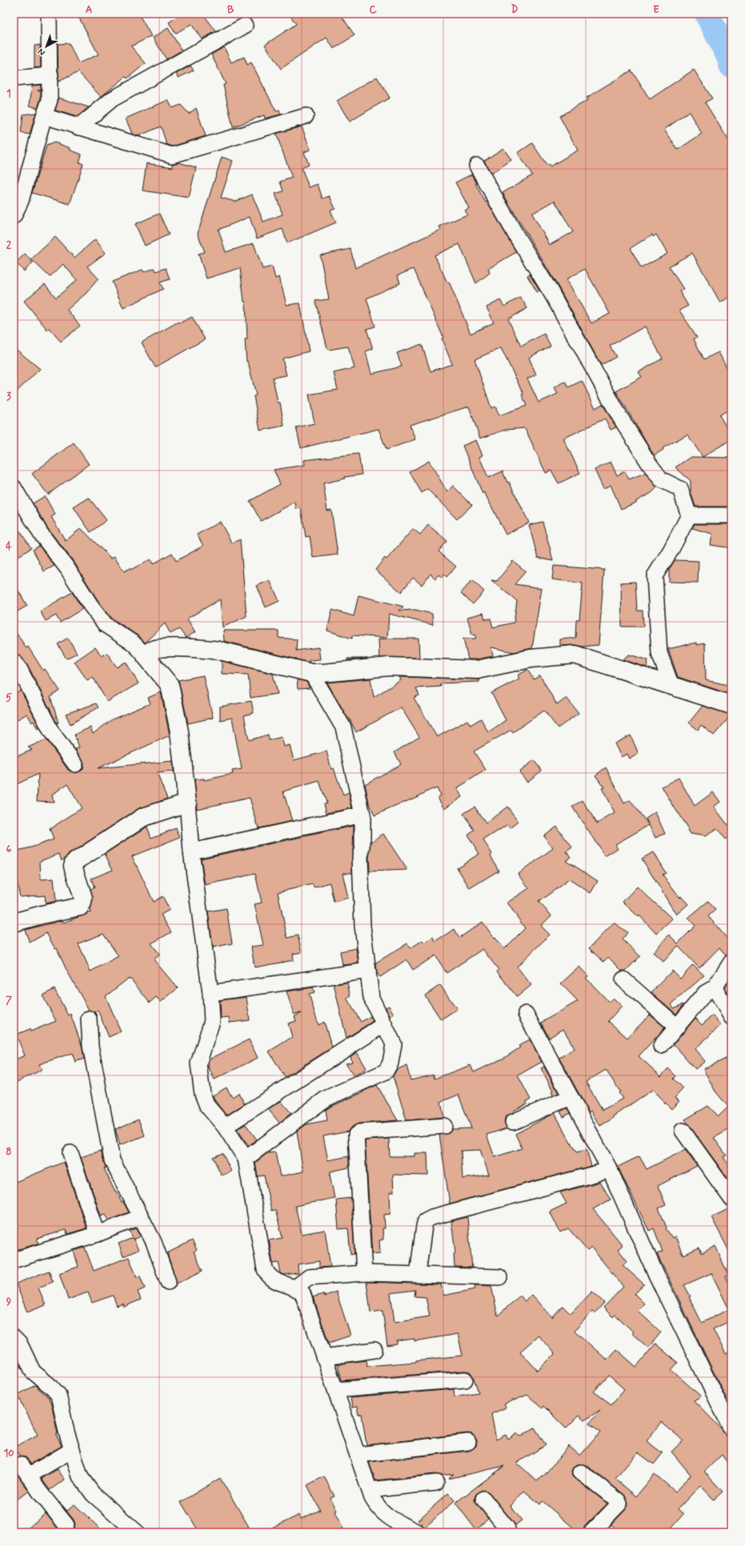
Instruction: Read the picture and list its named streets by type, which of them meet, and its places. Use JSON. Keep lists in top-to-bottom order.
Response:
{
  "north": "bottom left",
  "grid": {
    "columns": [
      "A",
      "B",
      "C",
      "D",
      "E"
    ],
    "rows": [
      "1",
      "2",
      "3",
      "4",
      "5",
      "6",
      "7",
      "8",
      "9",
      "10"
    ]
  }
}
